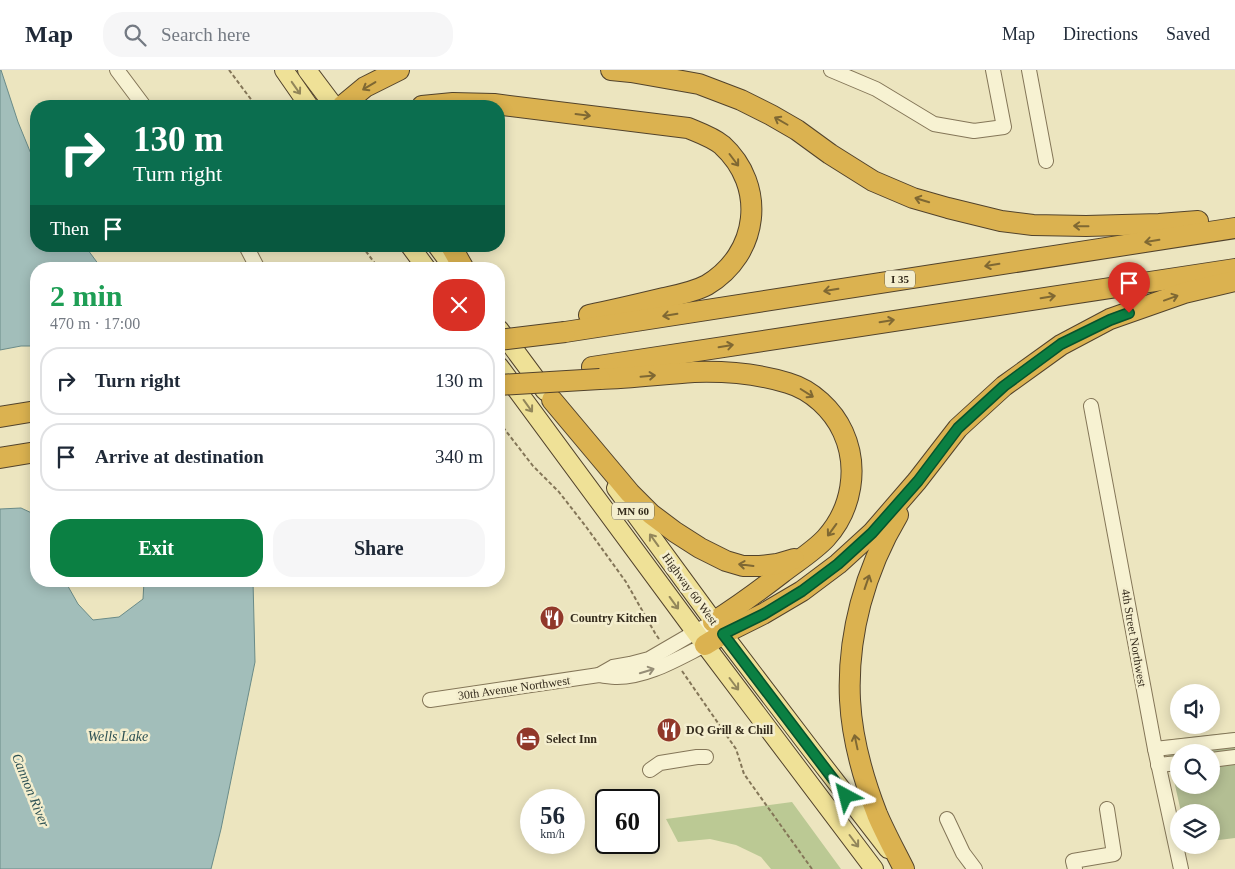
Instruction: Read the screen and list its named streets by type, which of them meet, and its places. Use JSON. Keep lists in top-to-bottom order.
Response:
{
  "streets": {
    "highway": ["I 35"],
    "main road": ["MN 60", "Highway 60 West"],
    "street": ["4th Street Northwest", "30th Avenue Northwest"]
  },
  "crossings": [
    ["Highway 60 West", "30th Avenue Northwest"]
  ],
  "water": ["Wells Lake", "Cannon River"],
  "places": {
    "restaurant": ["Country Kitchen", "DQ Grill & Chill"],
    "hotel": ["Select Inn"]
  },
  "page": {
    "header": "Map",
    "search": "Search here",
    "nav": ["Map", "Directions", "Saved"],
    "turn": ["130 m", "Turn right"],
    "then": "Then",
    "heading": ["2 min", "470 m · 17:00"],
    "list": [
      {
        "name": "Turn right",
        "value": "130 m"
      },
      {
        "name": "Arrive at destination",
        "value": "340 m"
      }
    ],
    "buttons": ["Exit", "Share"],
    "speed": "56 km/h",
    "limit": "60"
  }
}
